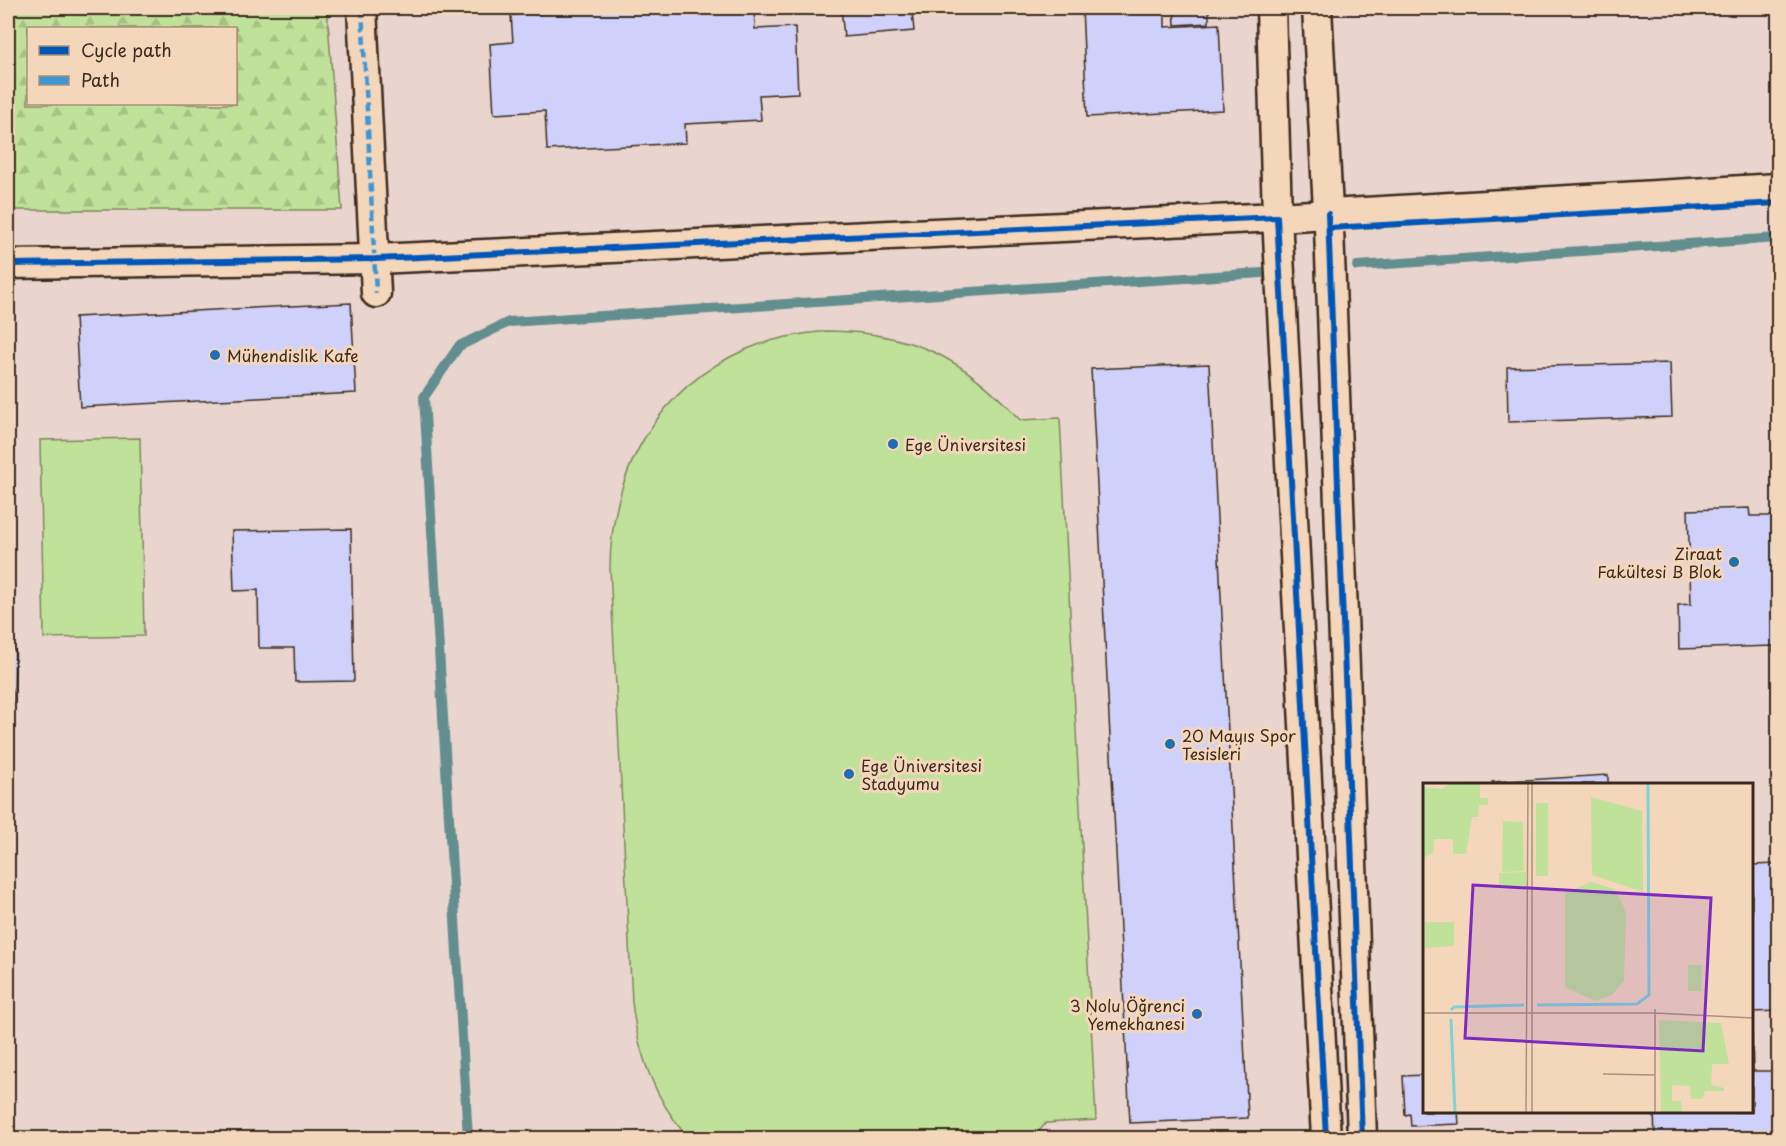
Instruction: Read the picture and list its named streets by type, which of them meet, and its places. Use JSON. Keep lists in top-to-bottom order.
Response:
{
  "places": [
    "Mühendislik Kafe",
    "Ege Üniversitesi",
    "Ziraat Fakültesi B Blok",
    "20 Mayıs Spor Tesisleri",
    "Ege Üniversitesi Stadyumu",
    "3 Nolu Öğrenci Yemekhanesi"
  ],
  "legend": ["Cycle path", "Path"]
}
